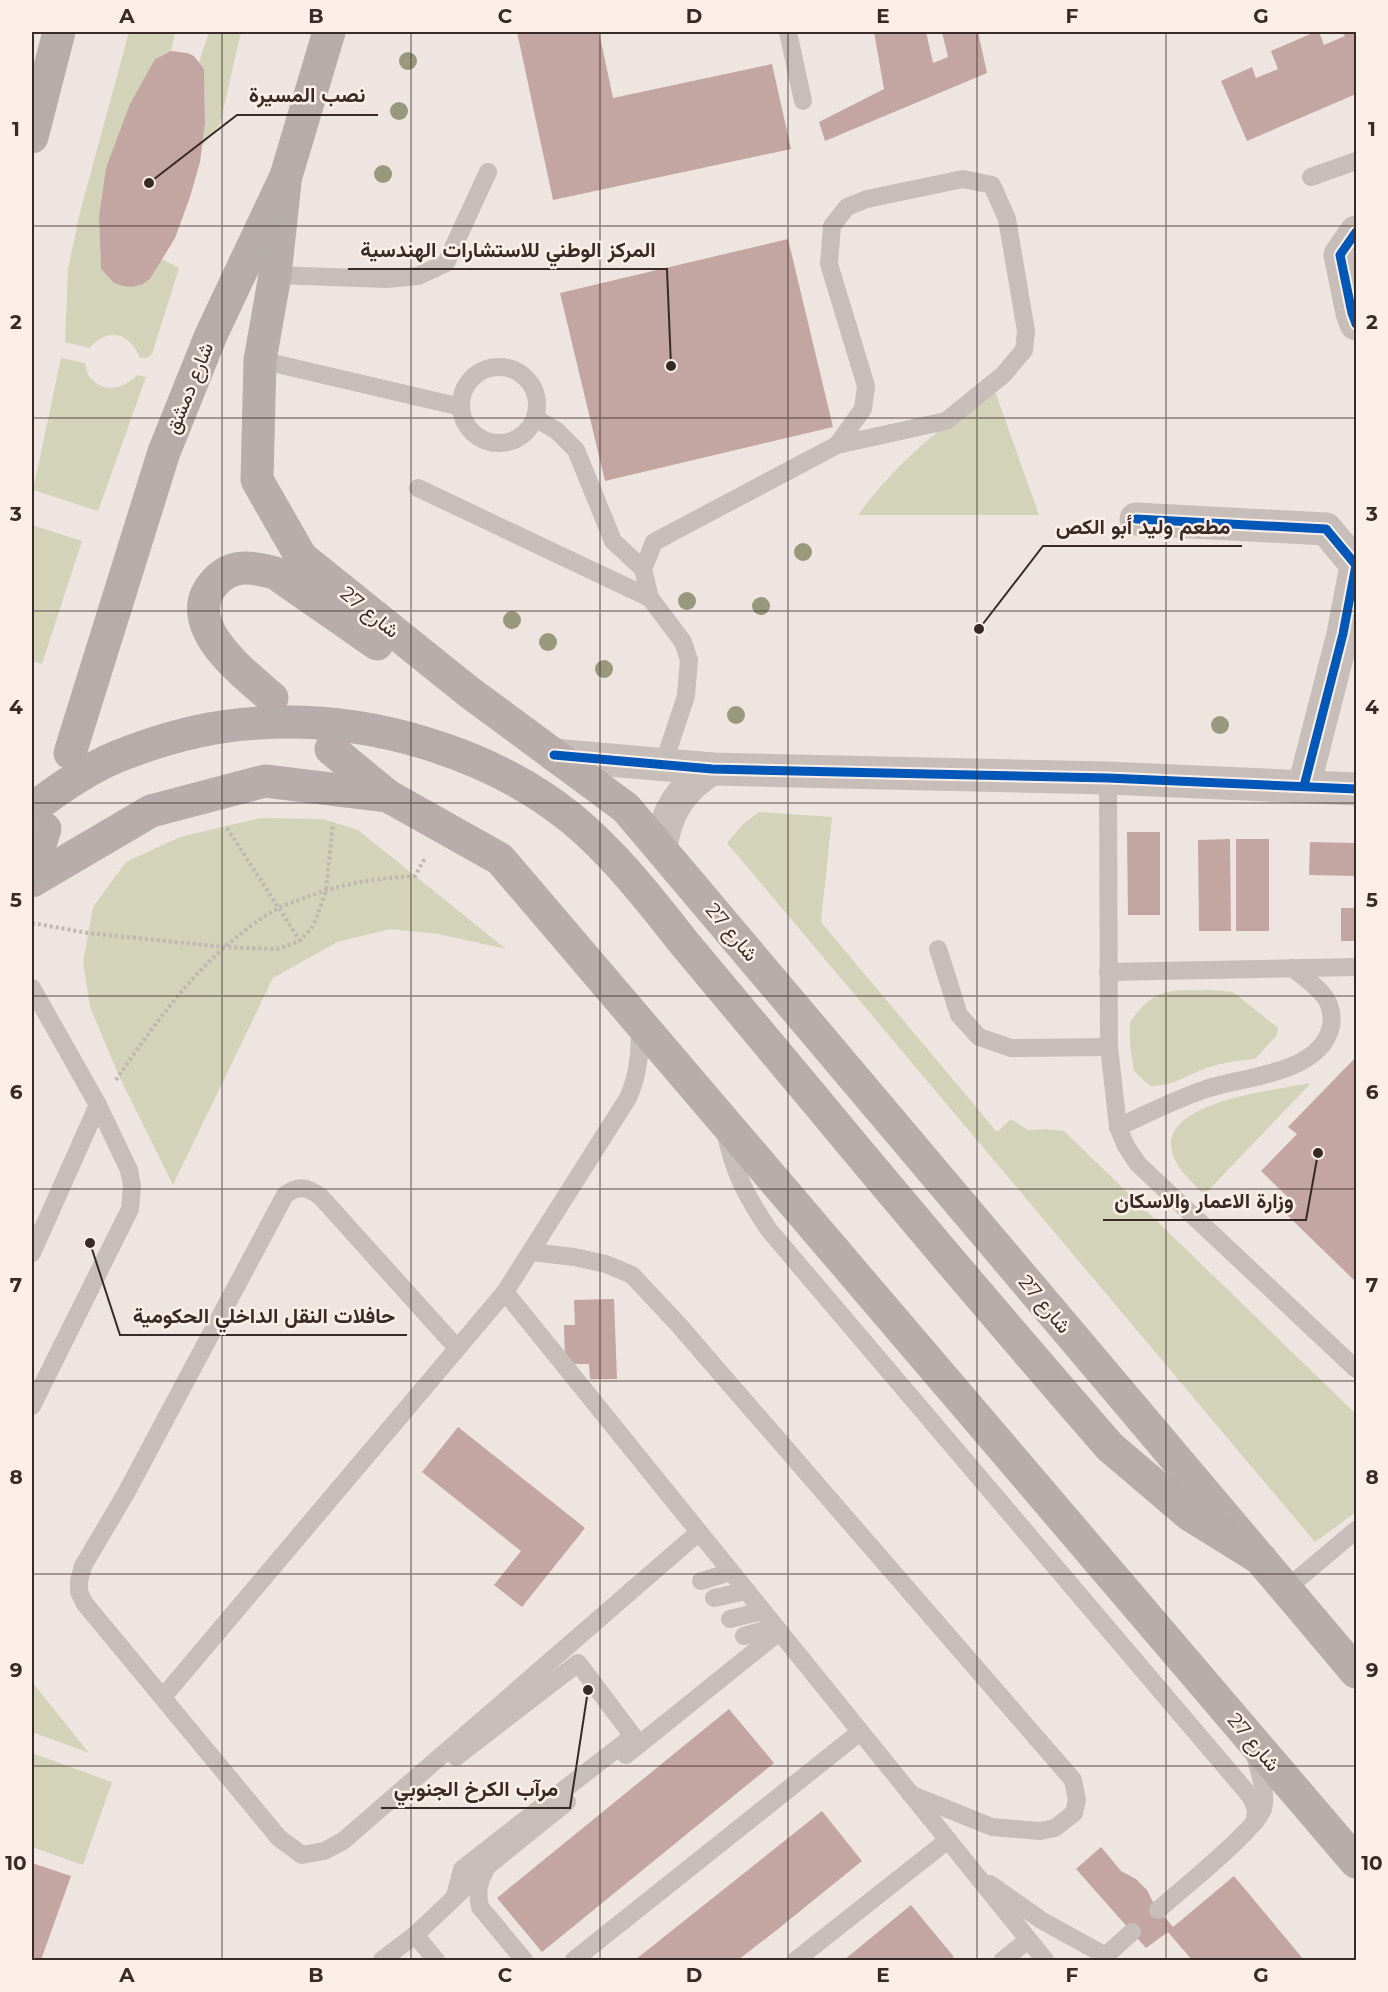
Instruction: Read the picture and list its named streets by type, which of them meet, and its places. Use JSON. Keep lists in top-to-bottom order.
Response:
{
  "streets": {
    "main road": ["شارع دمشق", "شارع 27"]
  },
  "crossings": [
    ["شارع دمشق", "شارع 27"]
  ],
  "places": [
    "نصب المسيرة",
    "المركز الوطني للاستشارات الهندسية",
    "مطعم وليد أبو الكص",
    "وزارة الاعمار والاسكان",
    "حافلات النقل الداخلي الحكومية",
    "مرآب الكرخ الجنوبي"
  ],
  "grid": {
    "columns": [
      "A",
      "B",
      "C",
      "D",
      "E",
      "F",
      "G"
    ],
    "rows": [
      "1",
      "2",
      "3",
      "4",
      "5",
      "6",
      "7",
      "8",
      "9",
      "10"
    ]
  }
}
